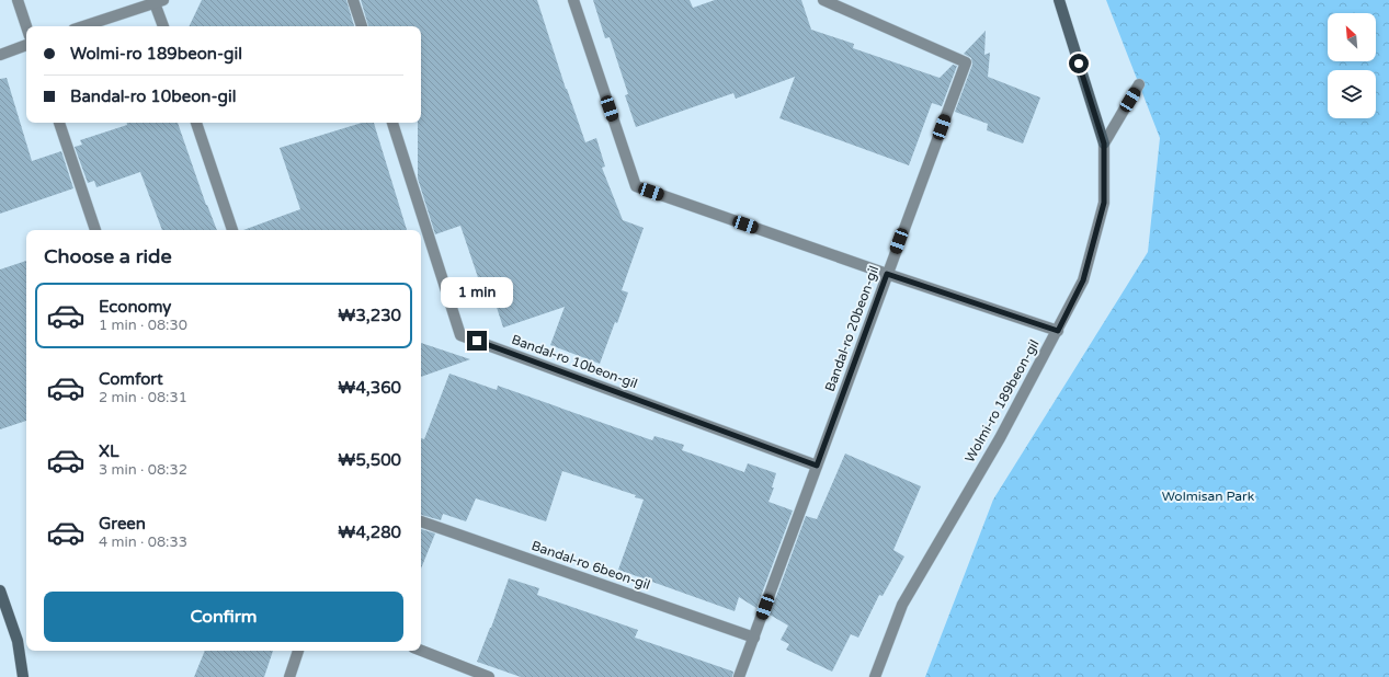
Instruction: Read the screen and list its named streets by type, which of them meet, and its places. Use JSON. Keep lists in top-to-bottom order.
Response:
{
  "streets": {
    "street": [
      "Bandal-ro 20beon-gil",
      "Bandal-ro 10beon-gil",
      "Wolmi-ro 189beon-gil",
      "Bandal-ro 6beon-gil"
    ]
  },
  "crossings": [
    ["Bandal-ro 20beon-gil", "Bandal-ro 10beon-gil"],
    ["Bandal-ro 20beon-gil", "Bandal-ro 6beon-gil"]
  ],
  "parks": ["Wolmisan Park"],
  "north": "top left",
  "page": {
    "banner": ["Wolmi-ro 189beon-gil", "Bandal-ro 10beon-gil"],
    "heading": "Choose a ride",
    "bubble": "1 min",
    "list": [
      {
        "name": "Economy",
        "note": "1 min · 08:30",
        "value": "₩3,230"
      },
      {
        "name": "Comfort",
        "note": "2 min · 08:31",
        "value": "₩4,360"
      },
      {
        "name": "XL",
        "note": "3 min · 08:32",
        "value": "₩5,500"
      },
      {
        "name": "Green",
        "note": "4 min · 08:33",
        "value": "₩4,280"
      }
    ],
    "buttons": "Confirm"
  }
}
